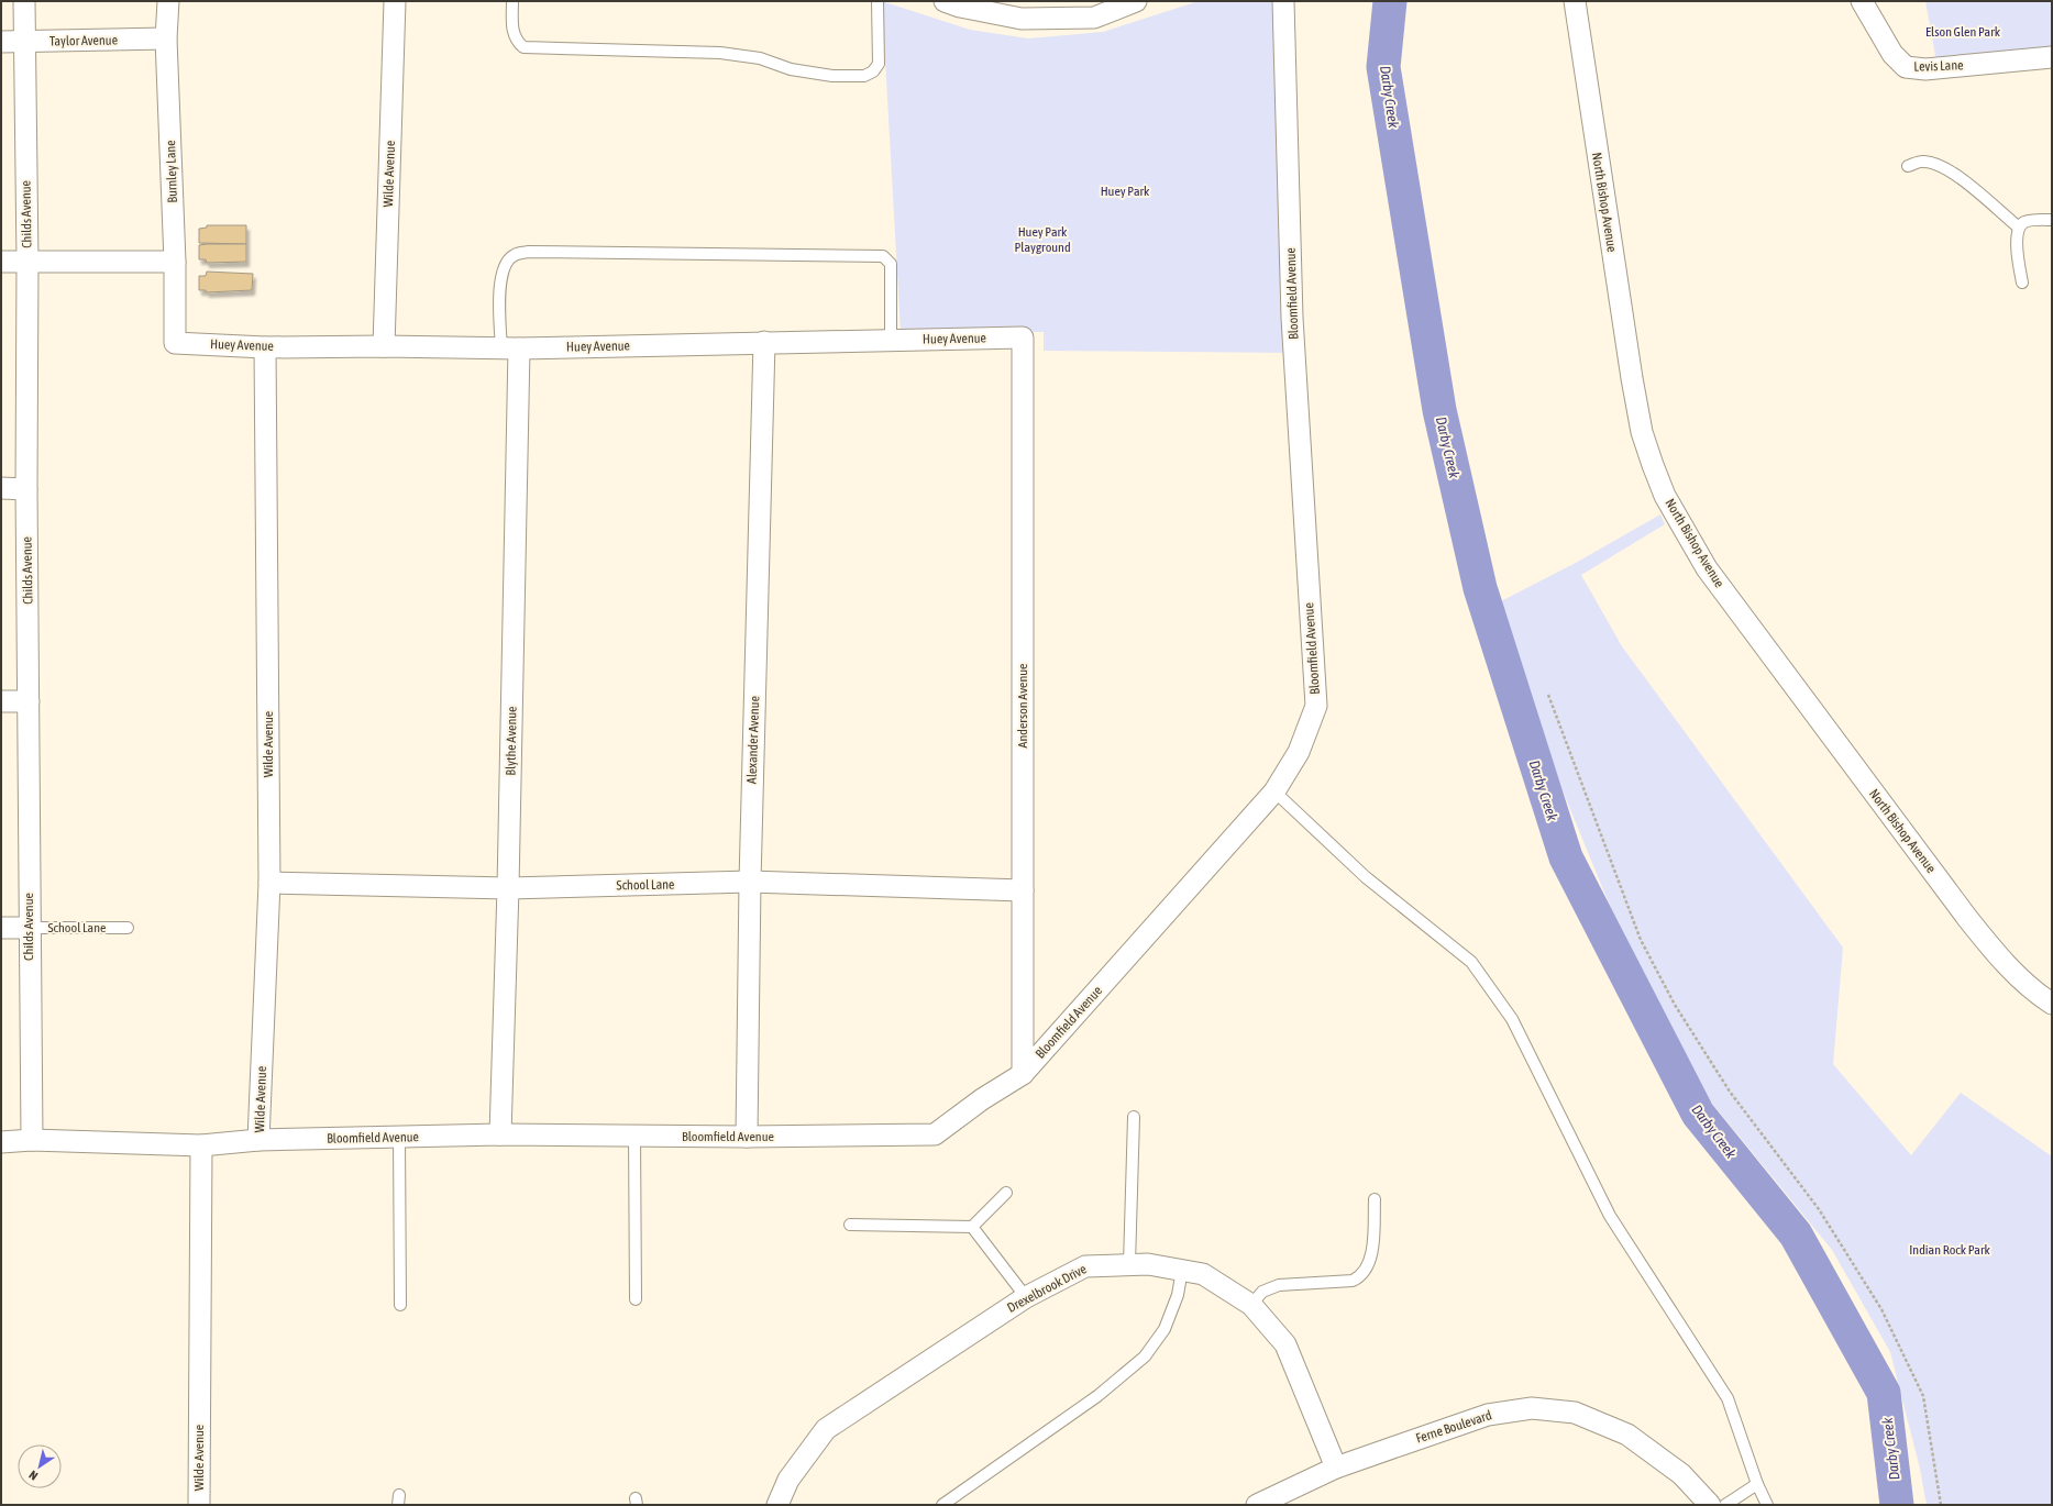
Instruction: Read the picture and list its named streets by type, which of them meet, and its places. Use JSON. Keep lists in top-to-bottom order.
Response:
{
  "streets": {
    "street": [
      "Taylor Avenue",
      "Levis Lane",
      "Burnley Lane",
      "Wilde Avenue",
      "North Bishop Avenue",
      "Childs Avenue",
      "Bloomfield Avenue",
      "Huey Avenue",
      "Anderson Avenue",
      "Alexander Avenue",
      "Blythe Avenue",
      "School Lane",
      "Drexelbrook Drive",
      "Ferne Boulevard"
    ]
  },
  "crossings": [
    ["Taylor Avenue", "Burnley Lane"],
    ["Taylor Avenue", "Childs Avenue"],
    ["Burnley Lane", "Huey Avenue"],
    ["Wilde Avenue", "Bloomfield Avenue"],
    ["Wilde Avenue", "Huey Avenue"],
    ["Wilde Avenue", "School Lane"],
    ["Childs Avenue", "Bloomfield Avenue"],
    ["Childs Avenue", "School Lane"],
    ["Bloomfield Avenue", "Anderson Avenue"],
    ["Bloomfield Avenue", "Alexander Avenue"],
    ["Bloomfield Avenue", "Blythe Avenue"],
    ["Huey Avenue", "Anderson Avenue"],
    ["Huey Avenue", "Alexander Avenue"],
    ["Huey Avenue", "Blythe Avenue"],
    ["Anderson Avenue", "School Lane"],
    ["Alexander Avenue", "School Lane"],
    ["Blythe Avenue", "School Lane"],
    ["Drexelbrook Drive", "Ferne Boulevard"]
  ],
  "water": ["Darby Creek"],
  "parks": [
    "Elson Glen Park",
    "Huey Park",
    "Huey Park Playground",
    "Indian Rock Park"
  ],
  "north": "bottom left"
}
